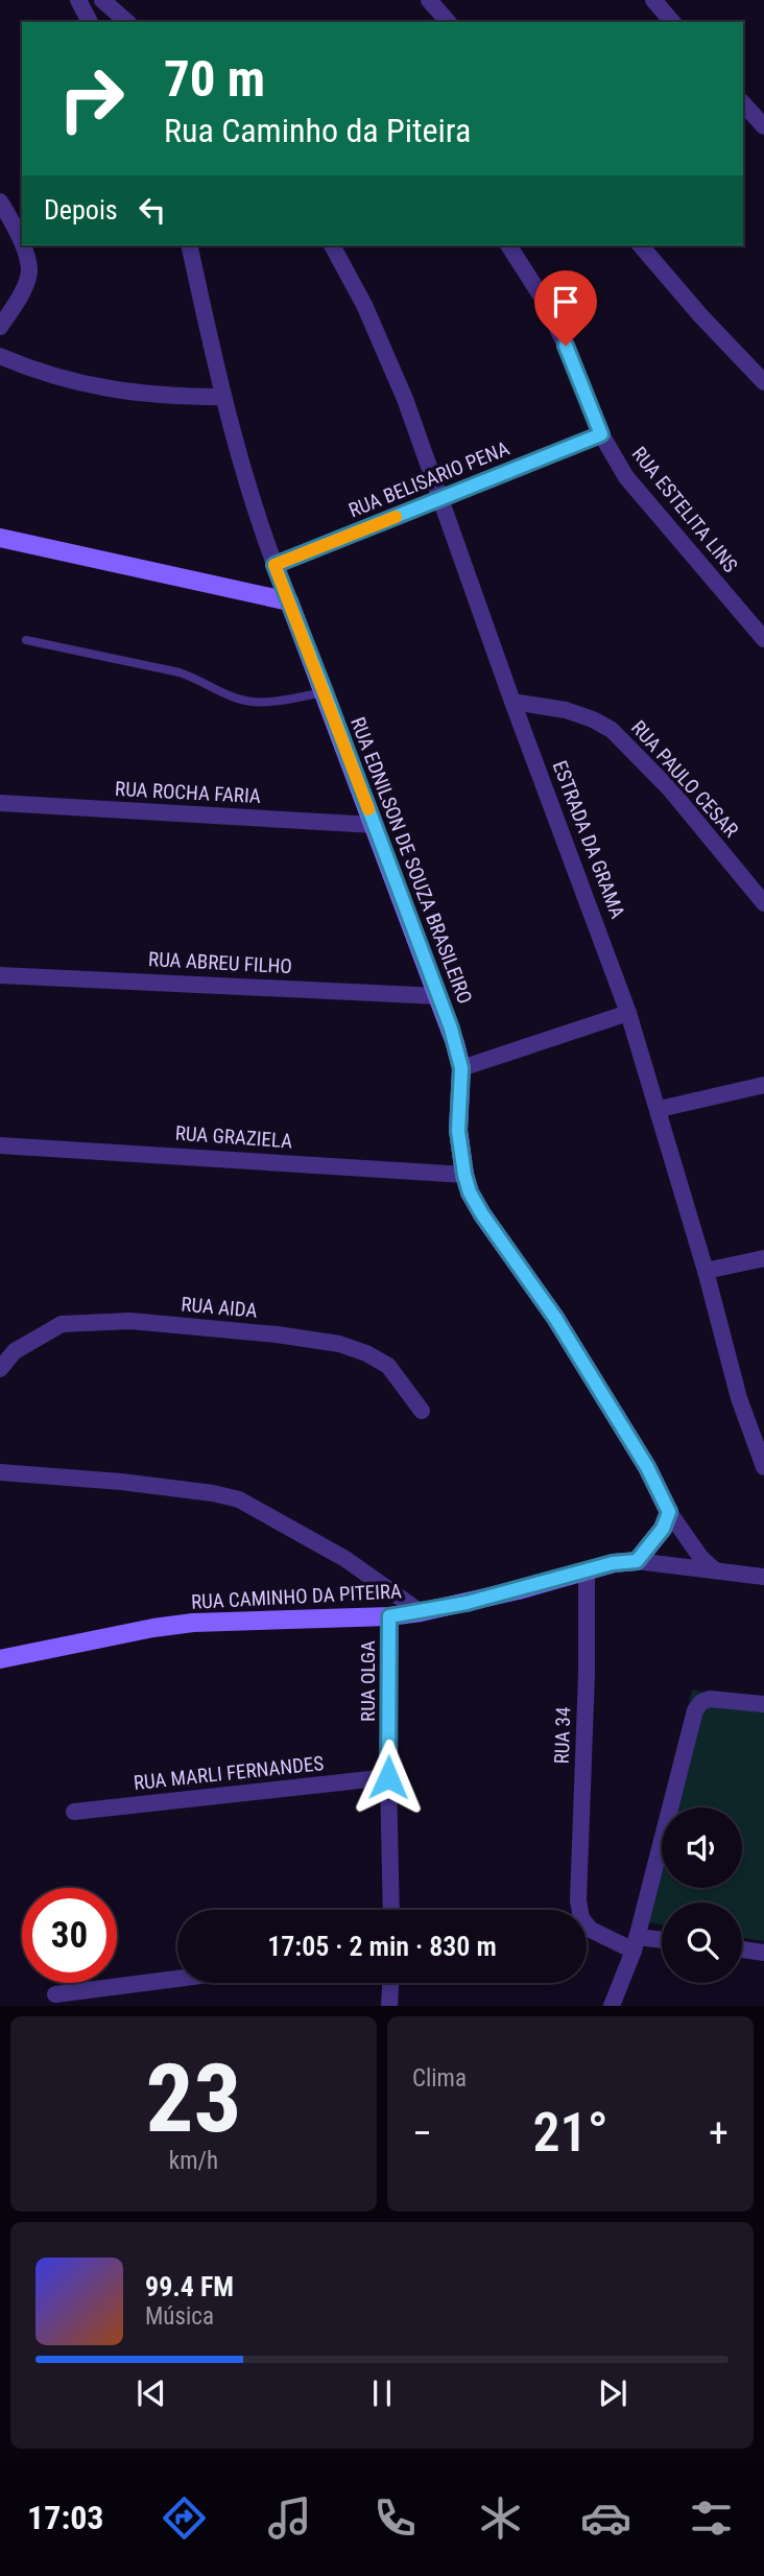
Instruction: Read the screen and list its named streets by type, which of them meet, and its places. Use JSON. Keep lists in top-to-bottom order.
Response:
{
  "streets": {
    "street": [
      "RUA BELISARIO PENA",
      "RUA ESTELITA LINS",
      "RUA PAULO CESAR",
      "RUA ROCHA FARIA",
      "ESTRADA DA GRAMA",
      "RUA EDNILSON DE SOUZA BRASILEIRO",
      "RUA ABREU FILHO",
      "RUA GRAZIELA",
      "RUA AIDA",
      "RUA CAMINHO DA PITEIRA",
      "RUA OLGA",
      "RUA 34",
      "RUA MARLI FERNANDES"
    ]
  },
  "crossings": [
    ["RUA BELISARIO PENA", "RUA ESTELITA LINS"],
    ["RUA BELISARIO PENA", "ESTRADA DA GRAMA"],
    ["RUA BELISARIO PENA", "RUA EDNILSON DE SOUZA BRASILEIRO"],
    ["RUA PAULO CESAR", "ESTRADA DA GRAMA"],
    ["RUA ROCHA FARIA", "RUA EDNILSON DE SOUZA BRASILEIRO"],
    ["RUA EDNILSON DE SOUZA BRASILEIRO", "RUA ABREU FILHO"],
    ["RUA EDNILSON DE SOUZA BRASILEIRO", "RUA GRAZIELA"],
    ["RUA CAMINHO DA PITEIRA", "RUA OLGA"],
    ["RUA CAMINHO DA PITEIRA", "RUA 34"],
    ["RUA OLGA", "RUA MARLI FERNANDES"]
  ],
  "page": {
    "turn": ["70 m", "Rua Caminho da Piteira"],
    "then": "Depois",
    "limit": "30",
    "trip": "17:05 · 2 min · 830 m",
    "tile": [
      ["23", "km/h"],
      "Clima"
    ],
    "heat": ["−", "21°", "+"],
    "song": ["99.4 FM", "Música"],
    "tabs": "17:03"
  }
}
